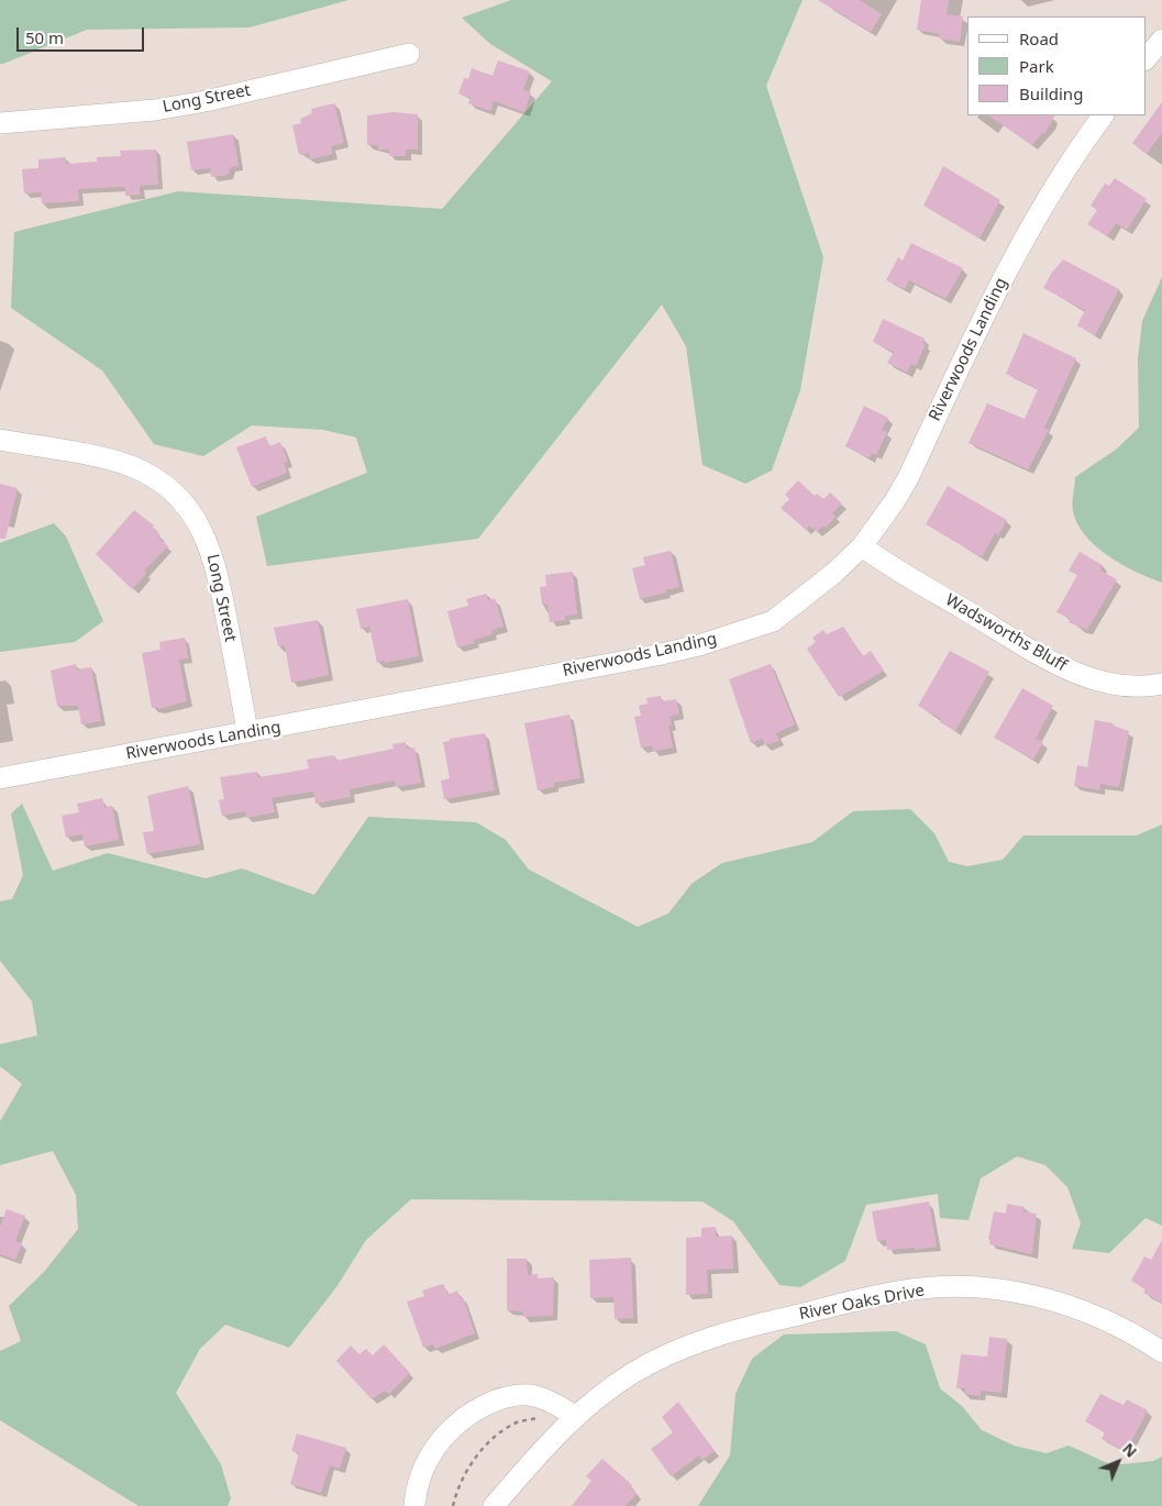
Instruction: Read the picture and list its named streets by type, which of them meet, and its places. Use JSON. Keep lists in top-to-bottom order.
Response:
{
  "streets": {
    "street": [
      "Long Street",
      "Riverwoods Landing",
      "Wadsworths Bluff",
      "River Oaks Drive"
    ]
  },
  "crossings": [
    ["Long Street", "Riverwoods Landing"],
    ["Riverwoods Landing", "Wadsworths Bluff"]
  ],
  "legend": ["Road", "Park", "Building"],
  "scale_bar": "50 m",
  "north": "top right"
}
